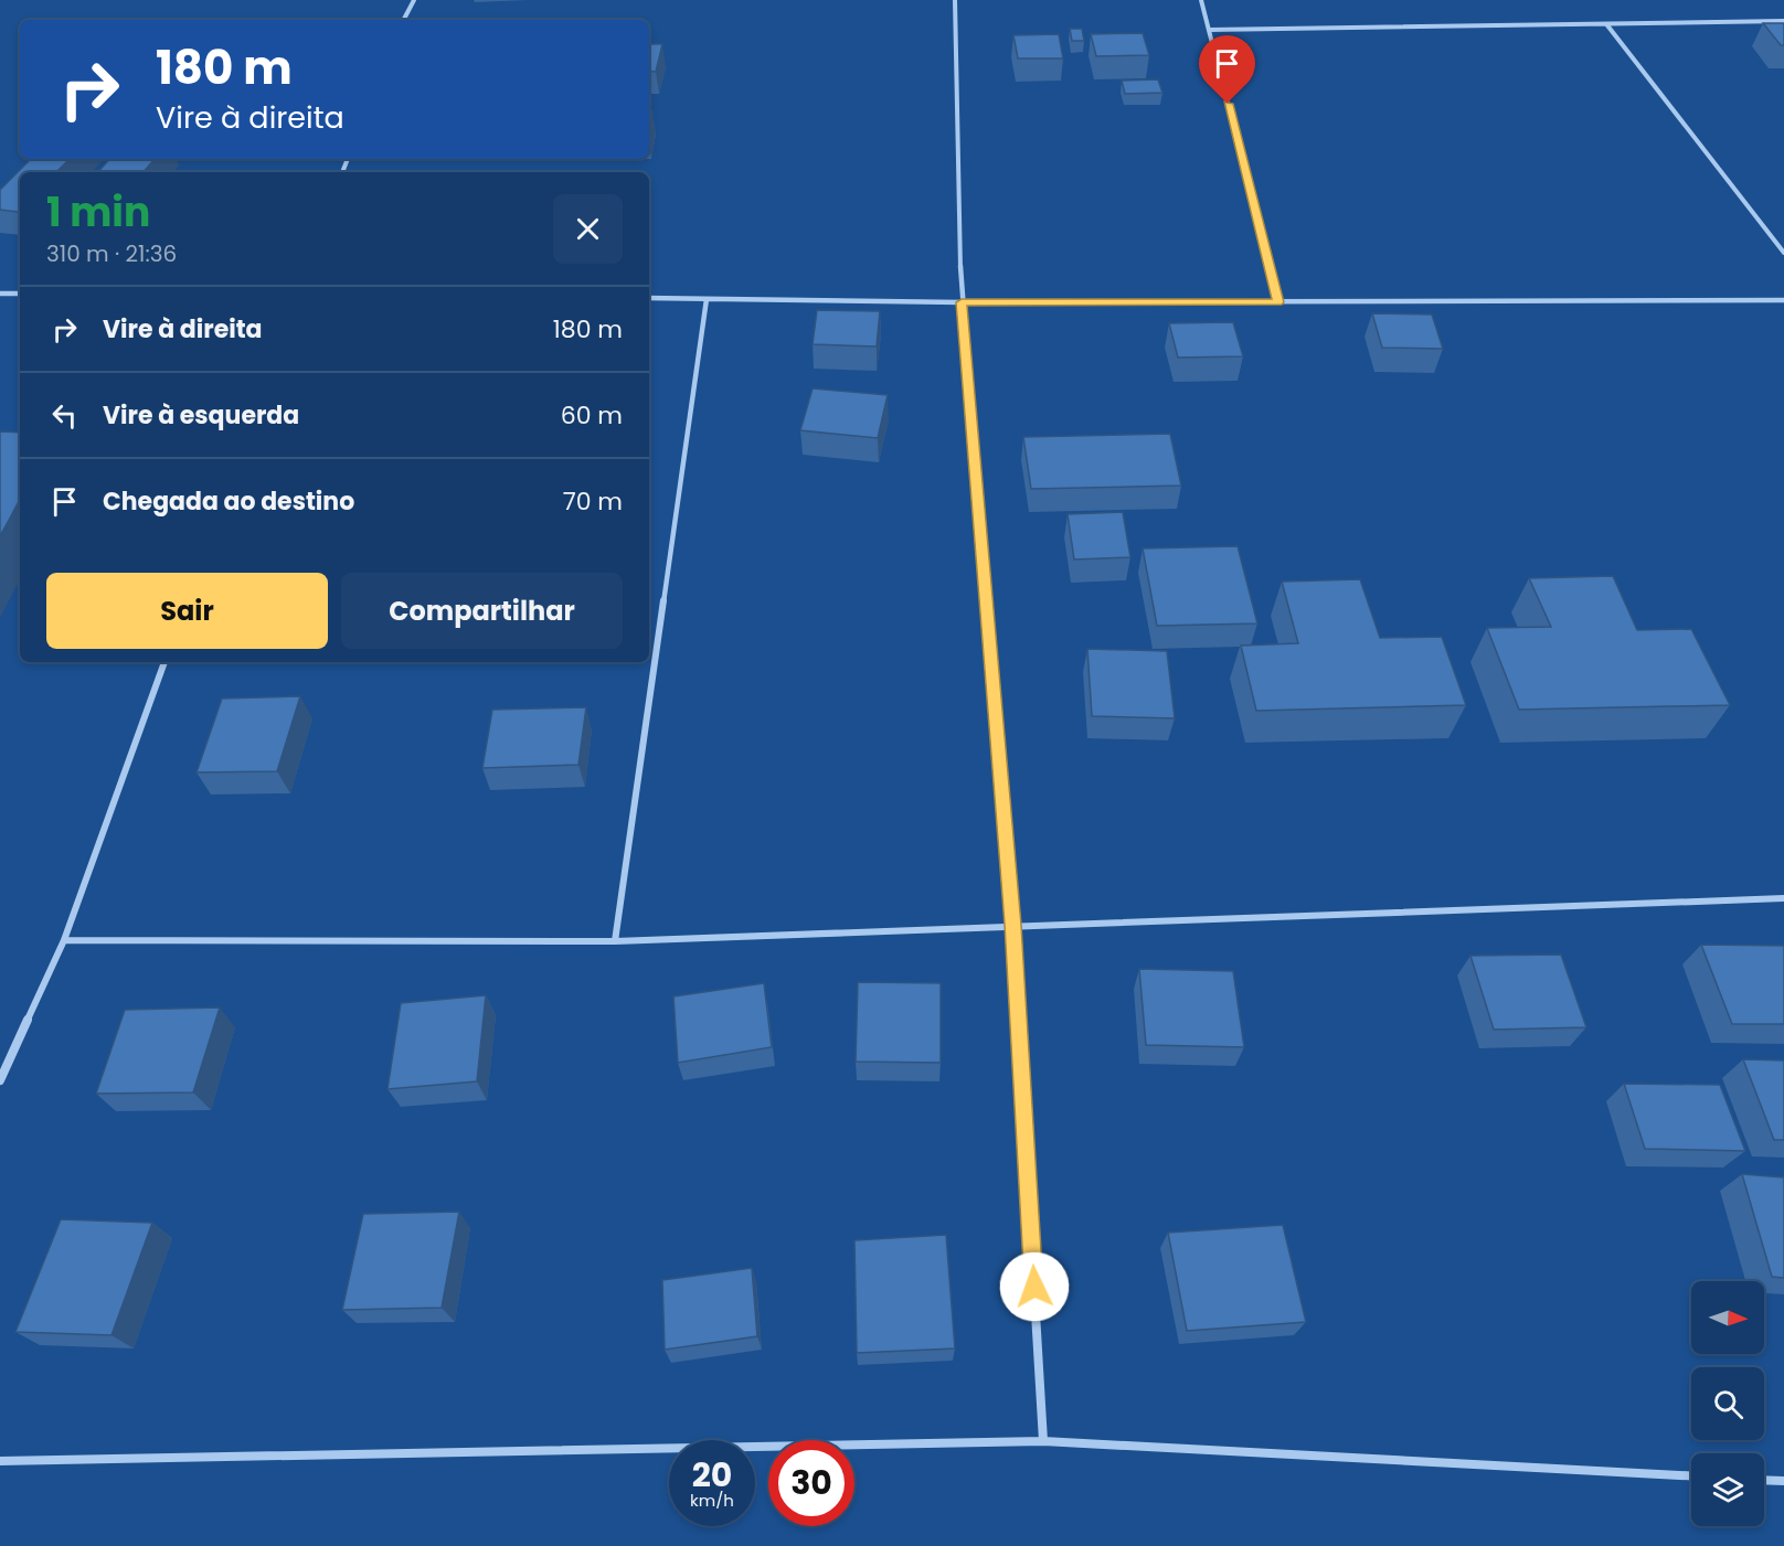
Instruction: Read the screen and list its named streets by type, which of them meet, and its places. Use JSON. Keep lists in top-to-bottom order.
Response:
{
  "north": "right",
  "page": {
    "turn": ["180 m", "Vire à direita"],
    "heading": ["1 min", "310 m · 21:36"],
    "list": [
      {
        "name": "Vire à direita",
        "value": "180 m"
      },
      {
        "name": "Vire à esquerda",
        "value": "60 m"
      },
      {
        "name": "Chegada ao destino",
        "value": "70 m"
      }
    ],
    "buttons": ["Sair", "Compartilhar"],
    "speed": "20 km/h",
    "limit": "30"
  }
}
